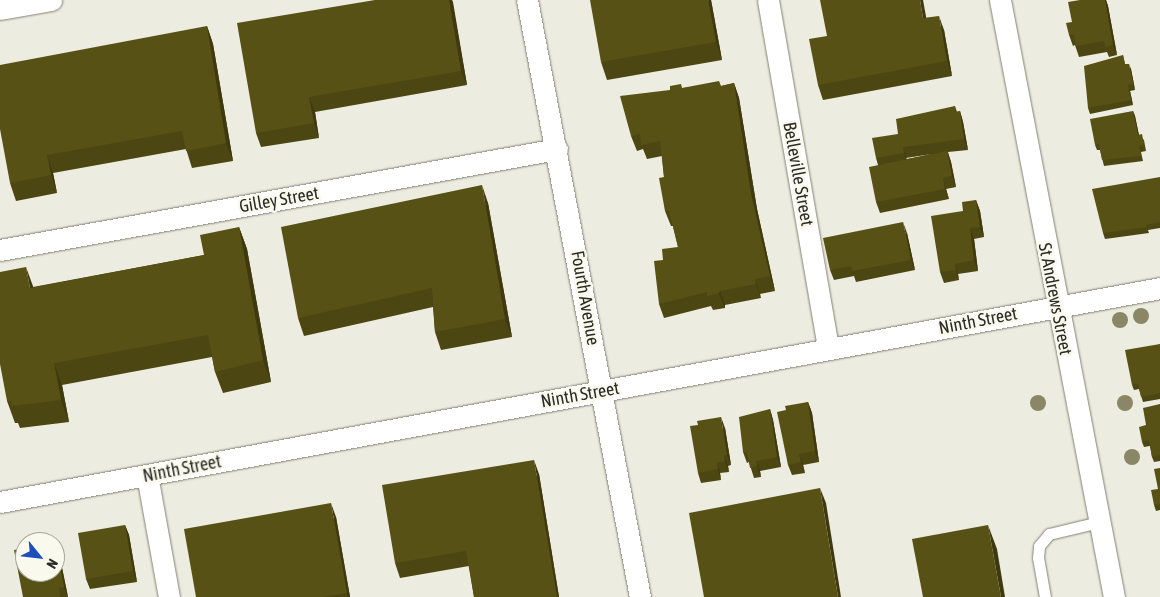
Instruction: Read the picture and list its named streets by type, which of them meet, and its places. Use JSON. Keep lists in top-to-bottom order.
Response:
{
  "streets": {
    "street": [
      "Belleville Street",
      "Gilley Street",
      "Fourth Avenue",
      "St Andrews Street",
      "Ninth Street"
    ]
  },
  "crossings": [
    ["Belleville Street", "Ninth Street"],
    ["Gilley Street", "Fourth Avenue"],
    ["Fourth Avenue", "Ninth Street"],
    ["St Andrews Street", "Ninth Street"]
  ],
  "north": "bottom right"
}
